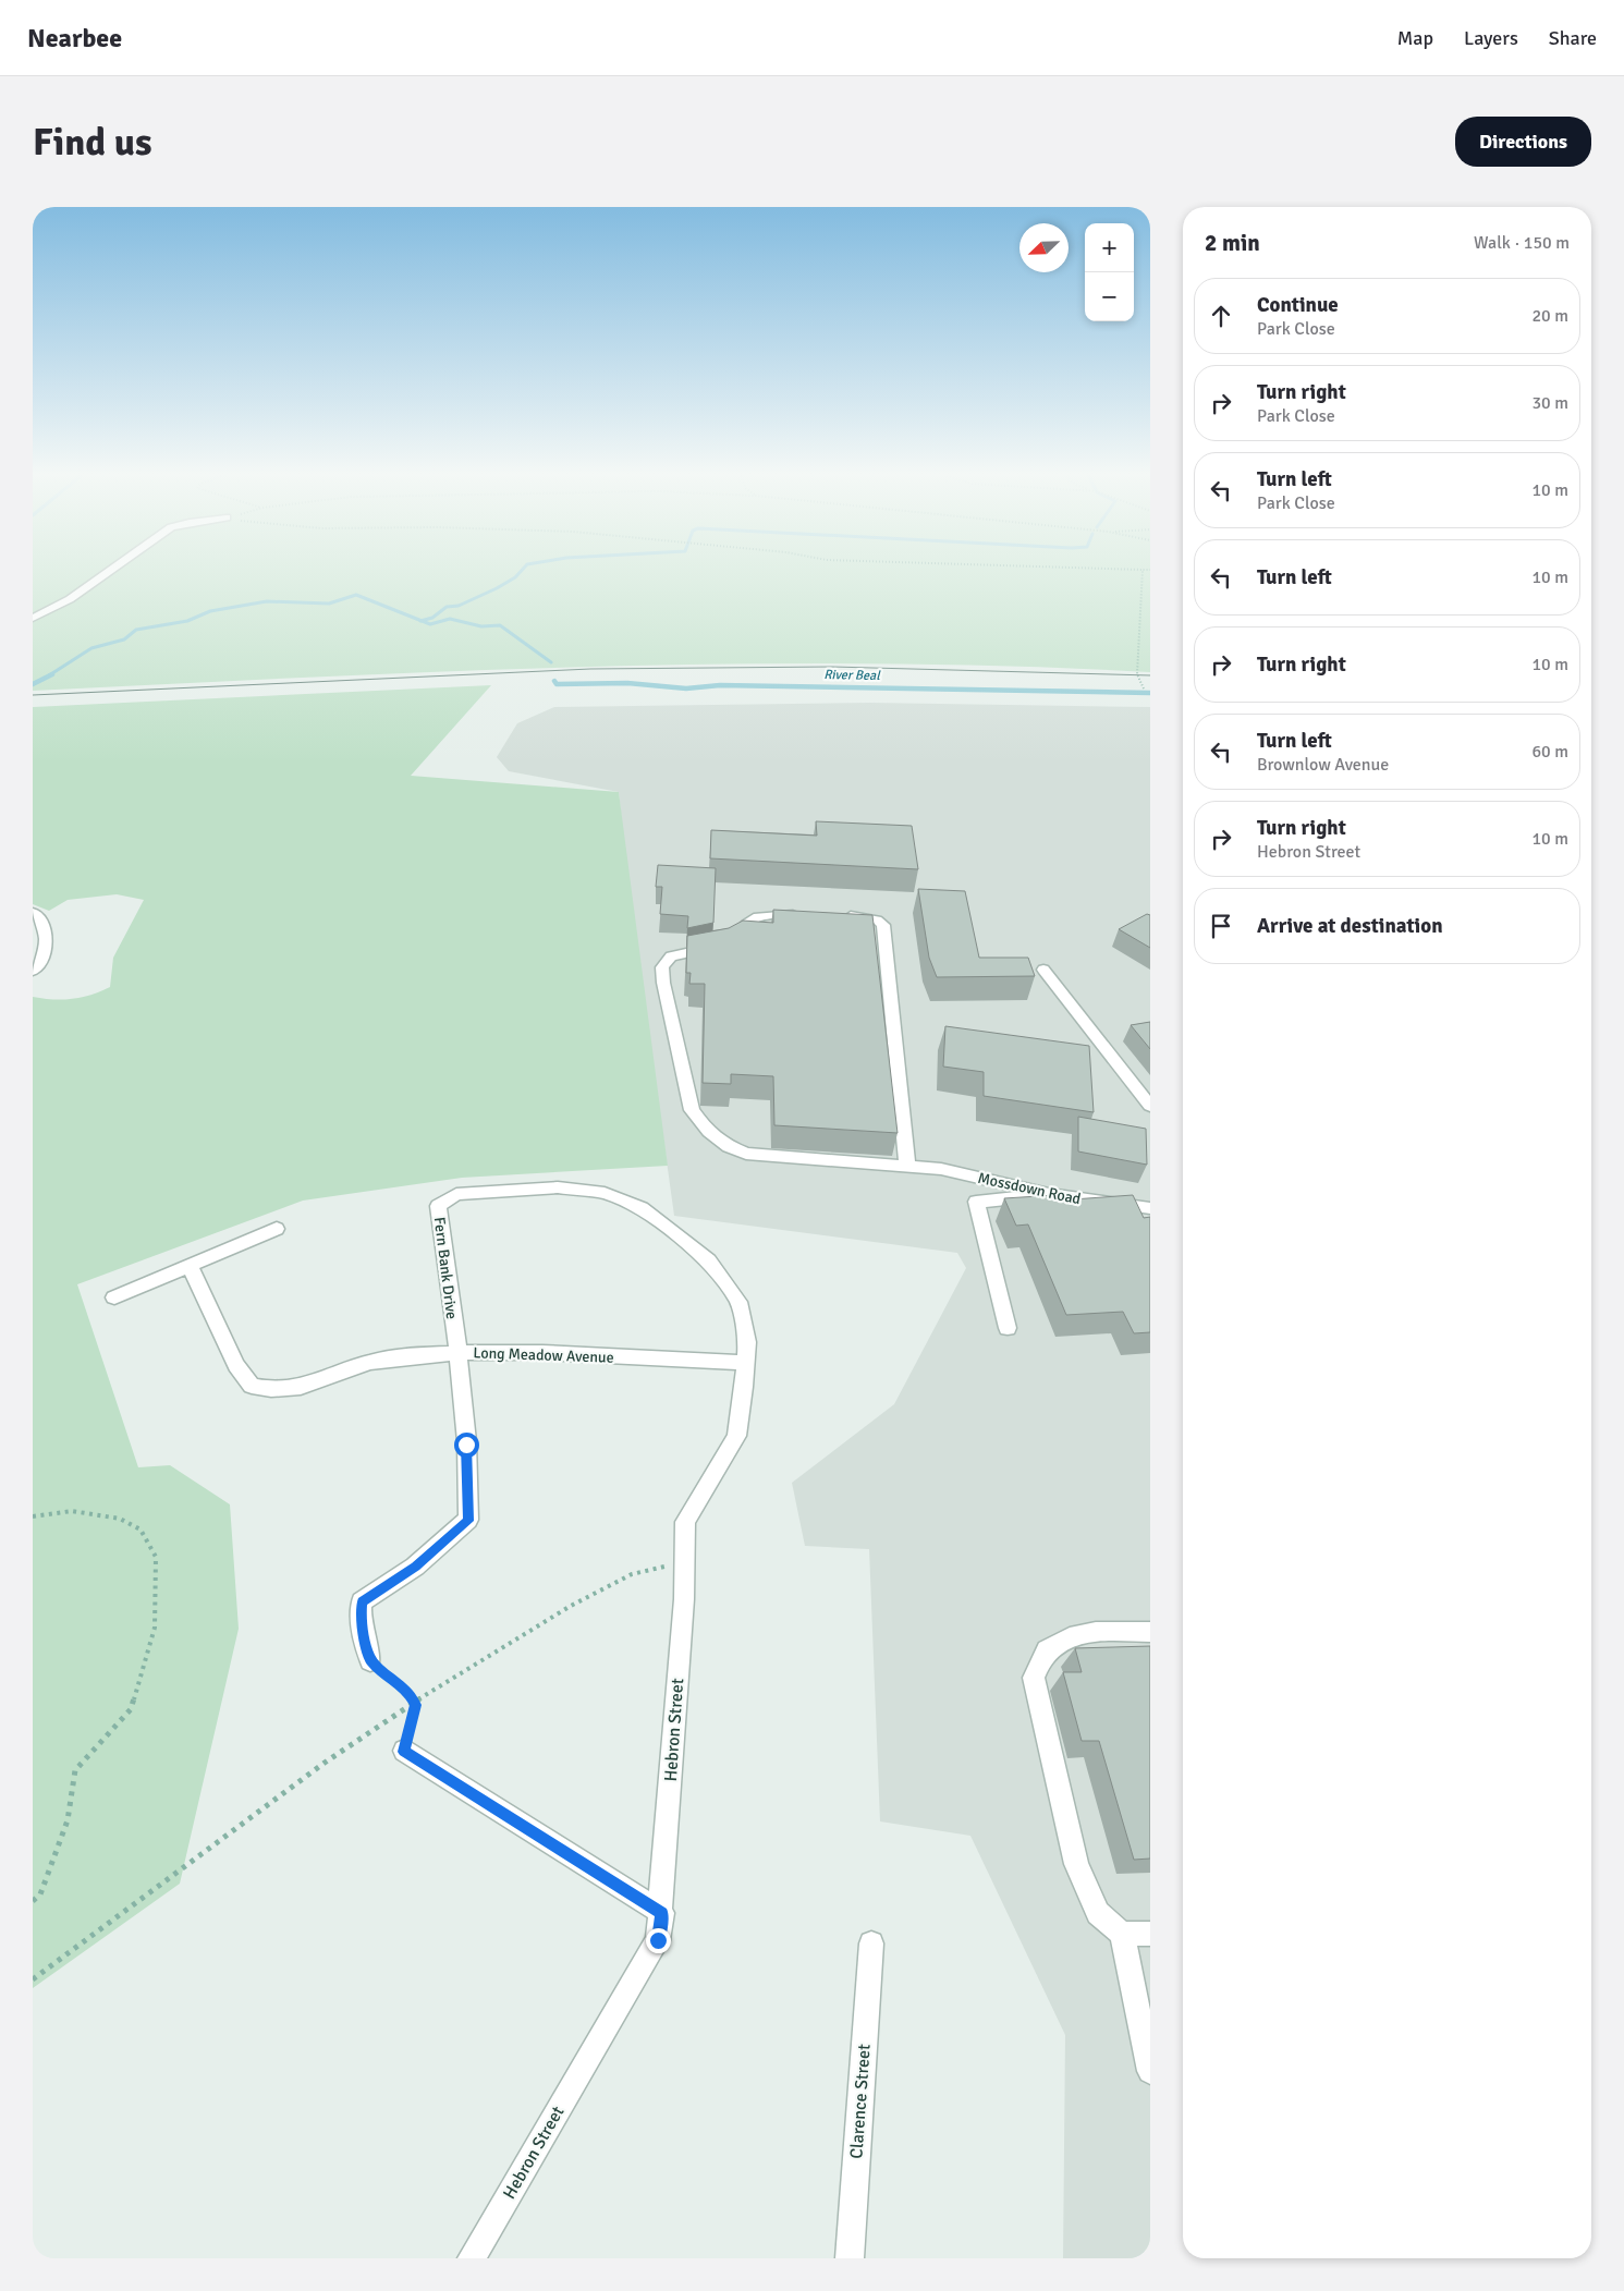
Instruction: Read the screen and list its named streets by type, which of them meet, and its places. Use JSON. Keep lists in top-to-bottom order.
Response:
{
  "streets": {
    "street": [
      "Mossdown Road",
      "Fern Bank Drive",
      "Long Meadow Avenue",
      "Hebron Street",
      "Clarence Street"
    ]
  },
  "crossings": [
    ["Fern Bank Drive", "Long Meadow Avenue"],
    ["Fern Bank Drive", "Hebron Street"],
    ["Long Meadow Avenue", "Hebron Street"]
  ],
  "water": ["River Beal"],
  "north": "bottom left",
  "page": {
    "header": "Nearbee",
    "nav": ["Map", "Layers", "Share"],
    "buttons": "Directions",
    "title": "Find us",
    "heading": ["2 min", "Walk · 150 m"],
    "map_buttons": ["+", "−"],
    "list": [
      ["Continue", "Park Close", "20 m"],
      ["Turn right", "Park Close", "30 m"],
      ["Turn left", "Park Close", "10 m"],
      ["Turn left", "10 m"],
      ["Turn right", "10 m"],
      ["Turn left", "Brownlow Avenue", "60 m"],
      ["Turn right", "Hebron Street", "10 m"],
      "Arrive at destination"
    ]
  }
}
